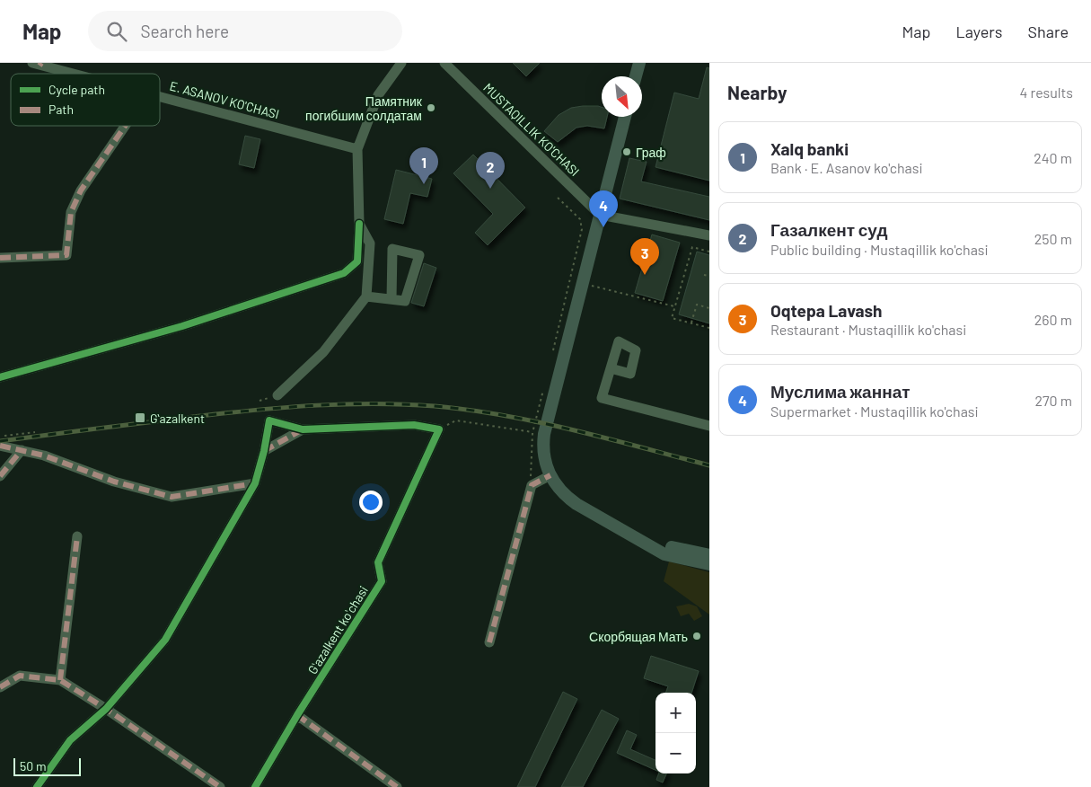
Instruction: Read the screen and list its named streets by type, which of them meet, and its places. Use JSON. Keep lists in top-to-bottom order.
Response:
{
  "streets": {
    "street": ["E. ASANOV KO'CHASI", "MUSTAQILLIK KO'CHASI", "Gʻazalkent koʻchasi"]
  },
  "places": {
    "other": ["Памятник погибшим солдатам", "Граф", "Скорбящая Мать"],
    "transit": ["Gʻazalkent"]
  },
  "legend": ["Cycle path", "Path"],
  "scale_bar": "50 m",
  "north": "bottom right",
  "page": {
    "header": "Map",
    "search": "Search here",
    "nav": ["Map", "Layers", "Share"],
    "heading": ["Nearby", "4 results"],
    "list": [
      {
        "mark": "1",
        "name": "Xalq banki",
        "note": "Bank · E. Asanov ko'chasi",
        "value": "240 m"
      },
      {
        "mark": "2",
        "name": "Газалкент суд",
        "note": "Public building · Mustaqillik ko'chasi",
        "value": "250 m"
      },
      {
        "mark": "3",
        "name": "Oqtepa Lavash",
        "note": "Restaurant · Mustaqillik ko'chasi",
        "value": "260 m"
      },
      {
        "mark": "4",
        "name": "Муслима жаннат",
        "note": "Supermarket · Mustaqillik ko'chasi",
        "value": "270 m"
      }
    ],
    "pins": [
      "1",
      "2",
      "4",
      "3"
    ],
    "map_buttons": ["+", "−"],
    "scale": "50 m"
  }
}
